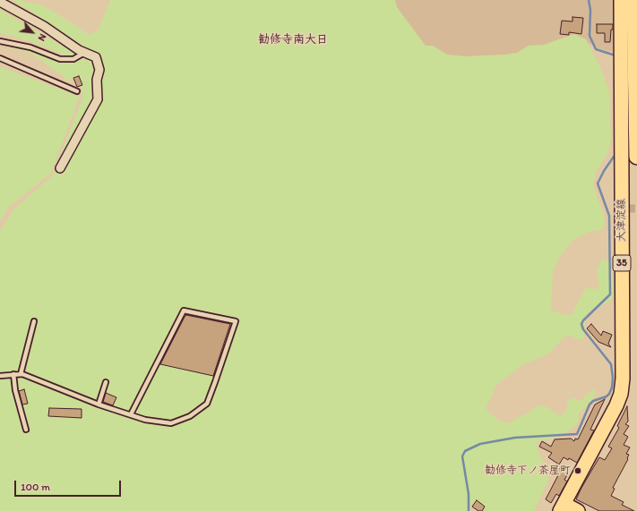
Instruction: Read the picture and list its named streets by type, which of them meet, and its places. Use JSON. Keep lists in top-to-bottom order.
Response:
{
  "streets": {
    "main road": ["大津淀線", "35"]
  },
  "districts": ["勧修寺南大日"],
  "places": ["勧修寺下ノ茶屋町"],
  "scale_bar": "100 m",
  "north": "bottom right"
}
